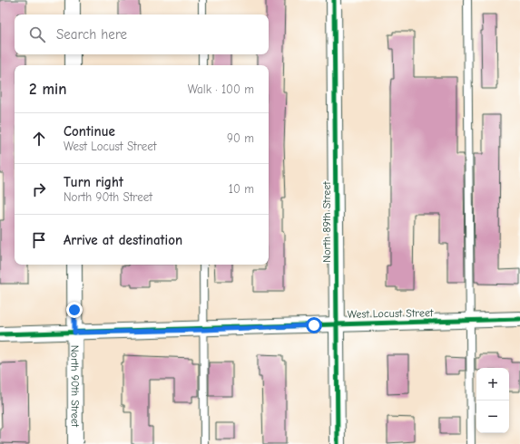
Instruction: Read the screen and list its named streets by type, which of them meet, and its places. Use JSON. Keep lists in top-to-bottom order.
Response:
{
  "streets": {
    "street": ["North 89th Street", "West Locust Street", "North 90th Street"]
  },
  "crossings": [
    ["North 89th Street", "West Locust Street"],
    ["West Locust Street", "North 90th Street"]
  ],
  "page": {
    "search": "Search here",
    "heading": ["2 min", "Walk · 100 m"],
    "list": [
      ["Continue", "West Locust Street", "90 m"],
      ["Turn right", "North 90th Street", "10 m"],
      "Arrive at destination"
    ],
    "map_buttons": ["+", "−"]
  }
}
